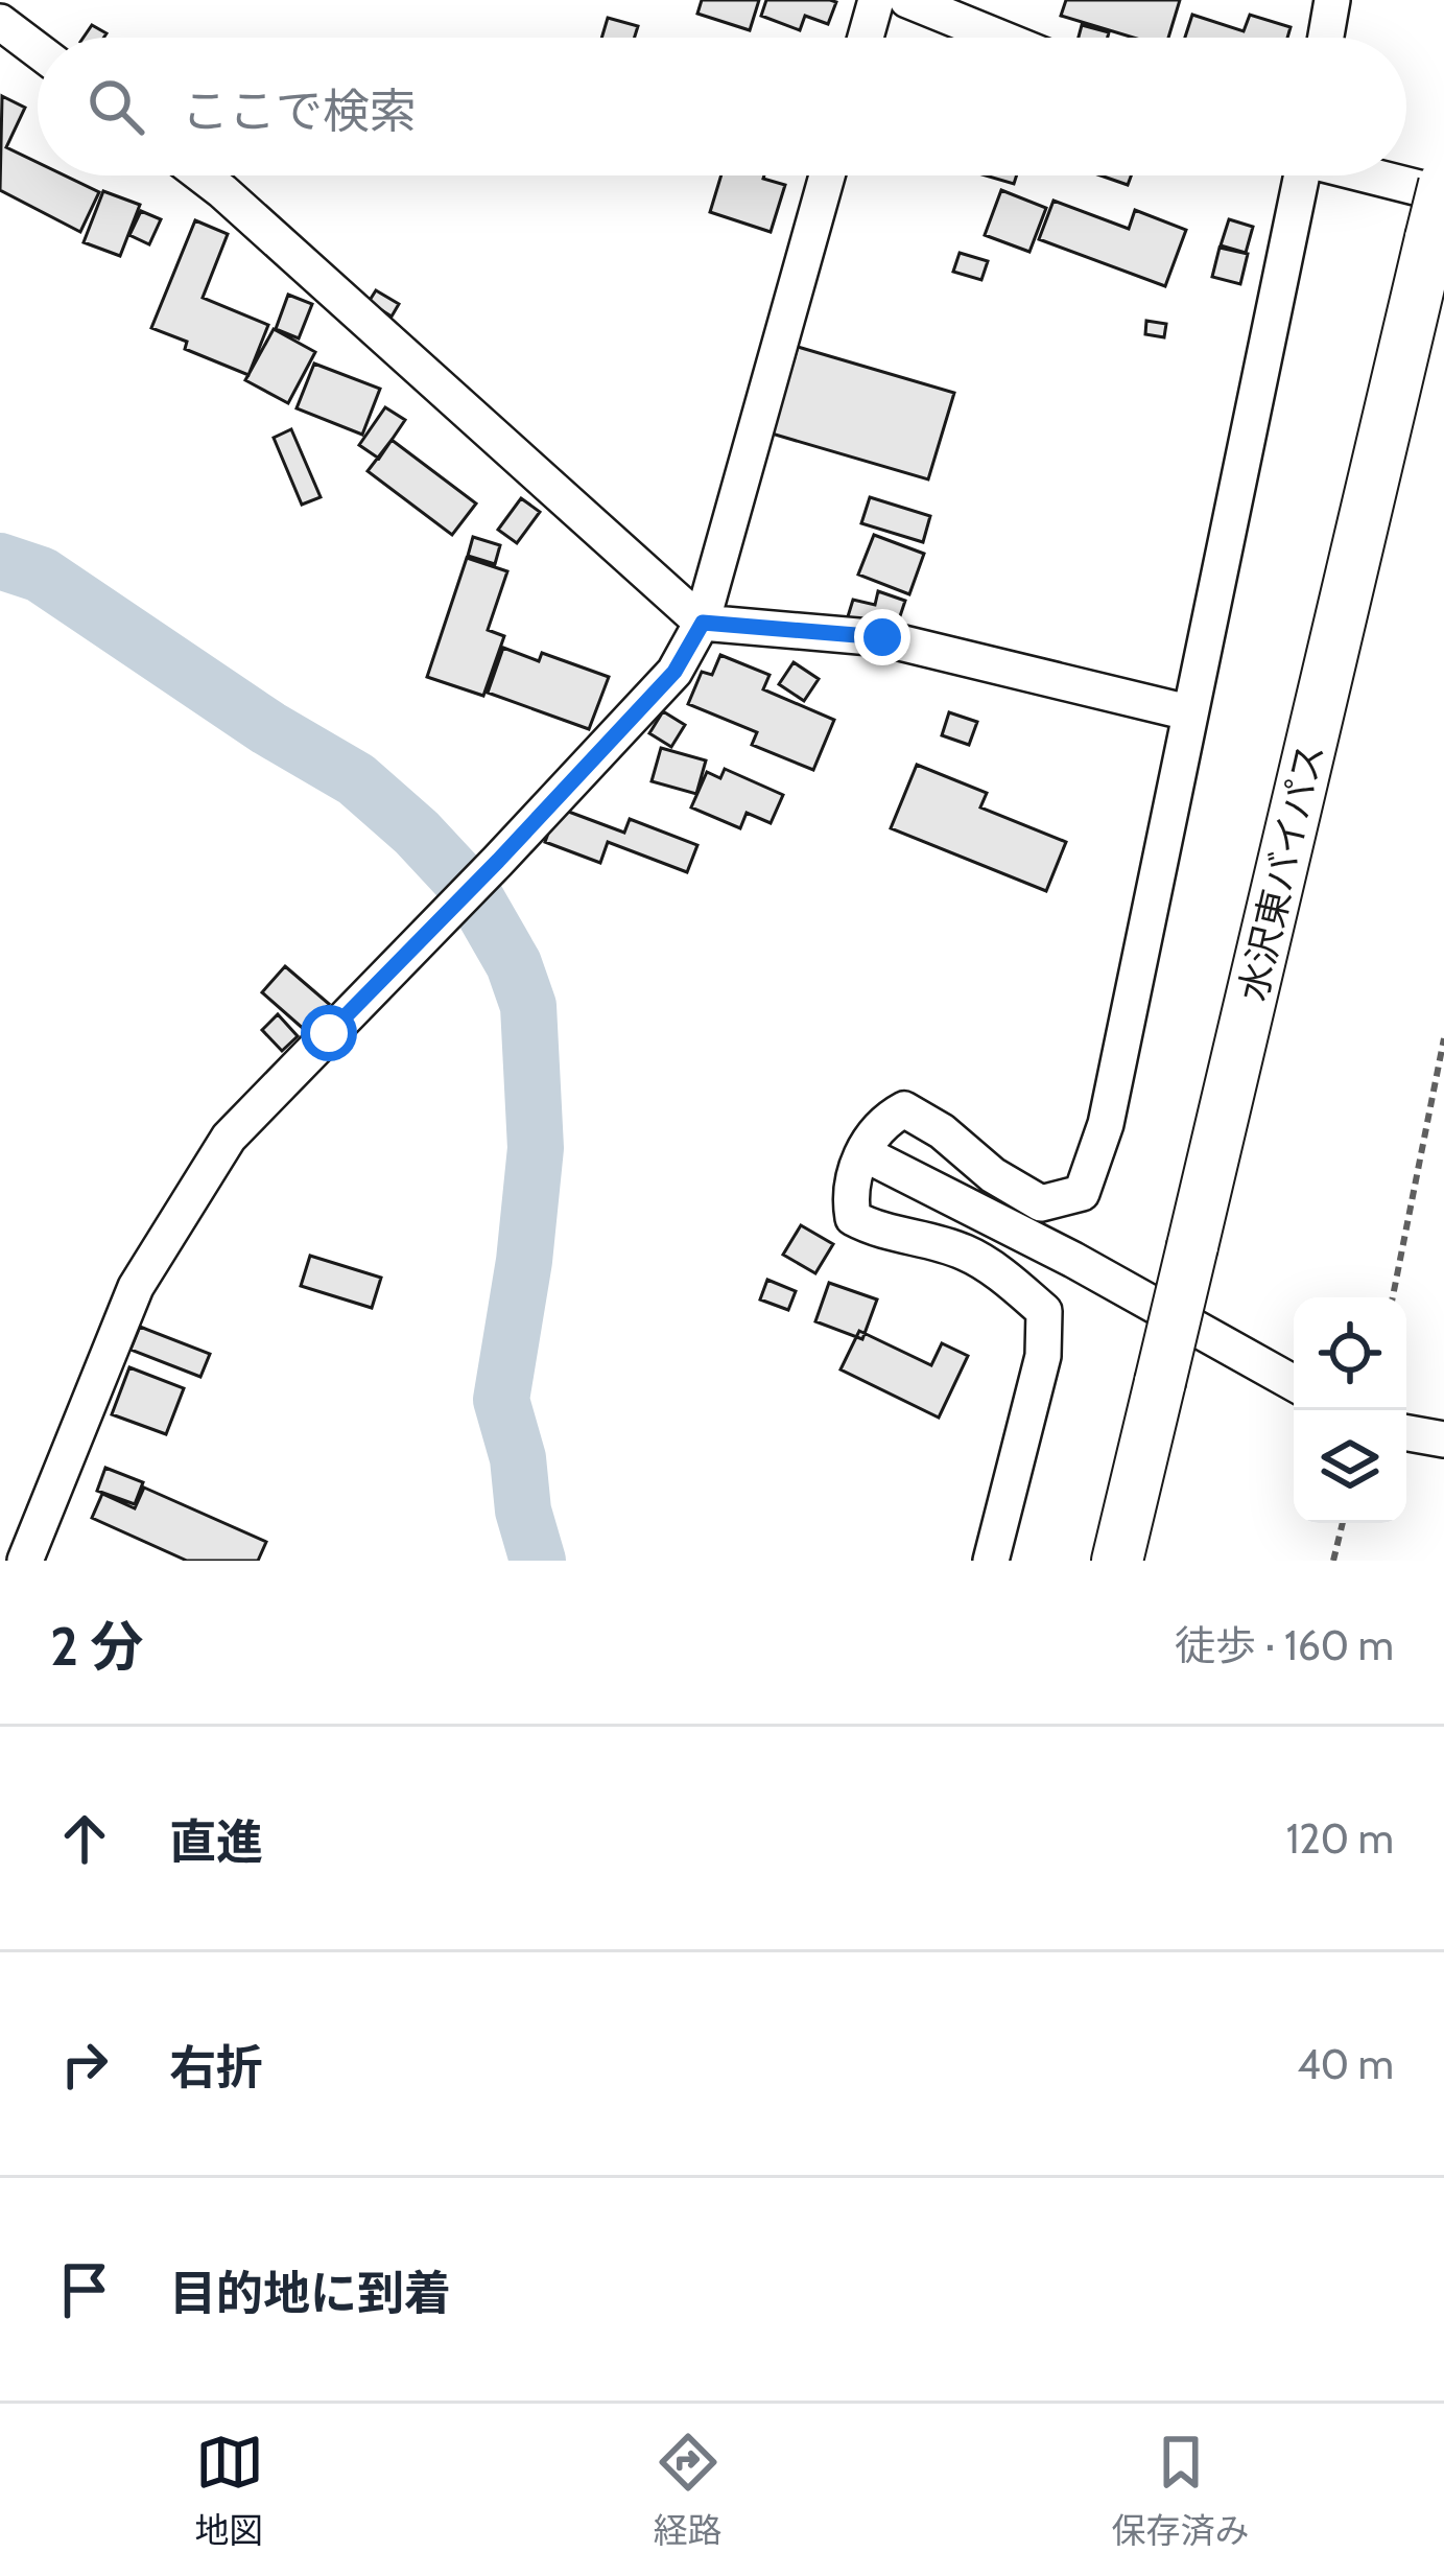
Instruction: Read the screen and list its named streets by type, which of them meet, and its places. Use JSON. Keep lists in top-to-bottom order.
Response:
{
  "streets": {
    "highway": ["水沢東バイパス"]
  },
  "page": {
    "search": "ここで検索",
    "heading": ["2 分", "徒歩 · 160 m"],
    "list": [
      ["直進", "120 m"],
      ["右折", "40 m"],
      "目的地に到着"
    ],
    "nav": ["地図", "経路", "保存済み"]
  }
}
